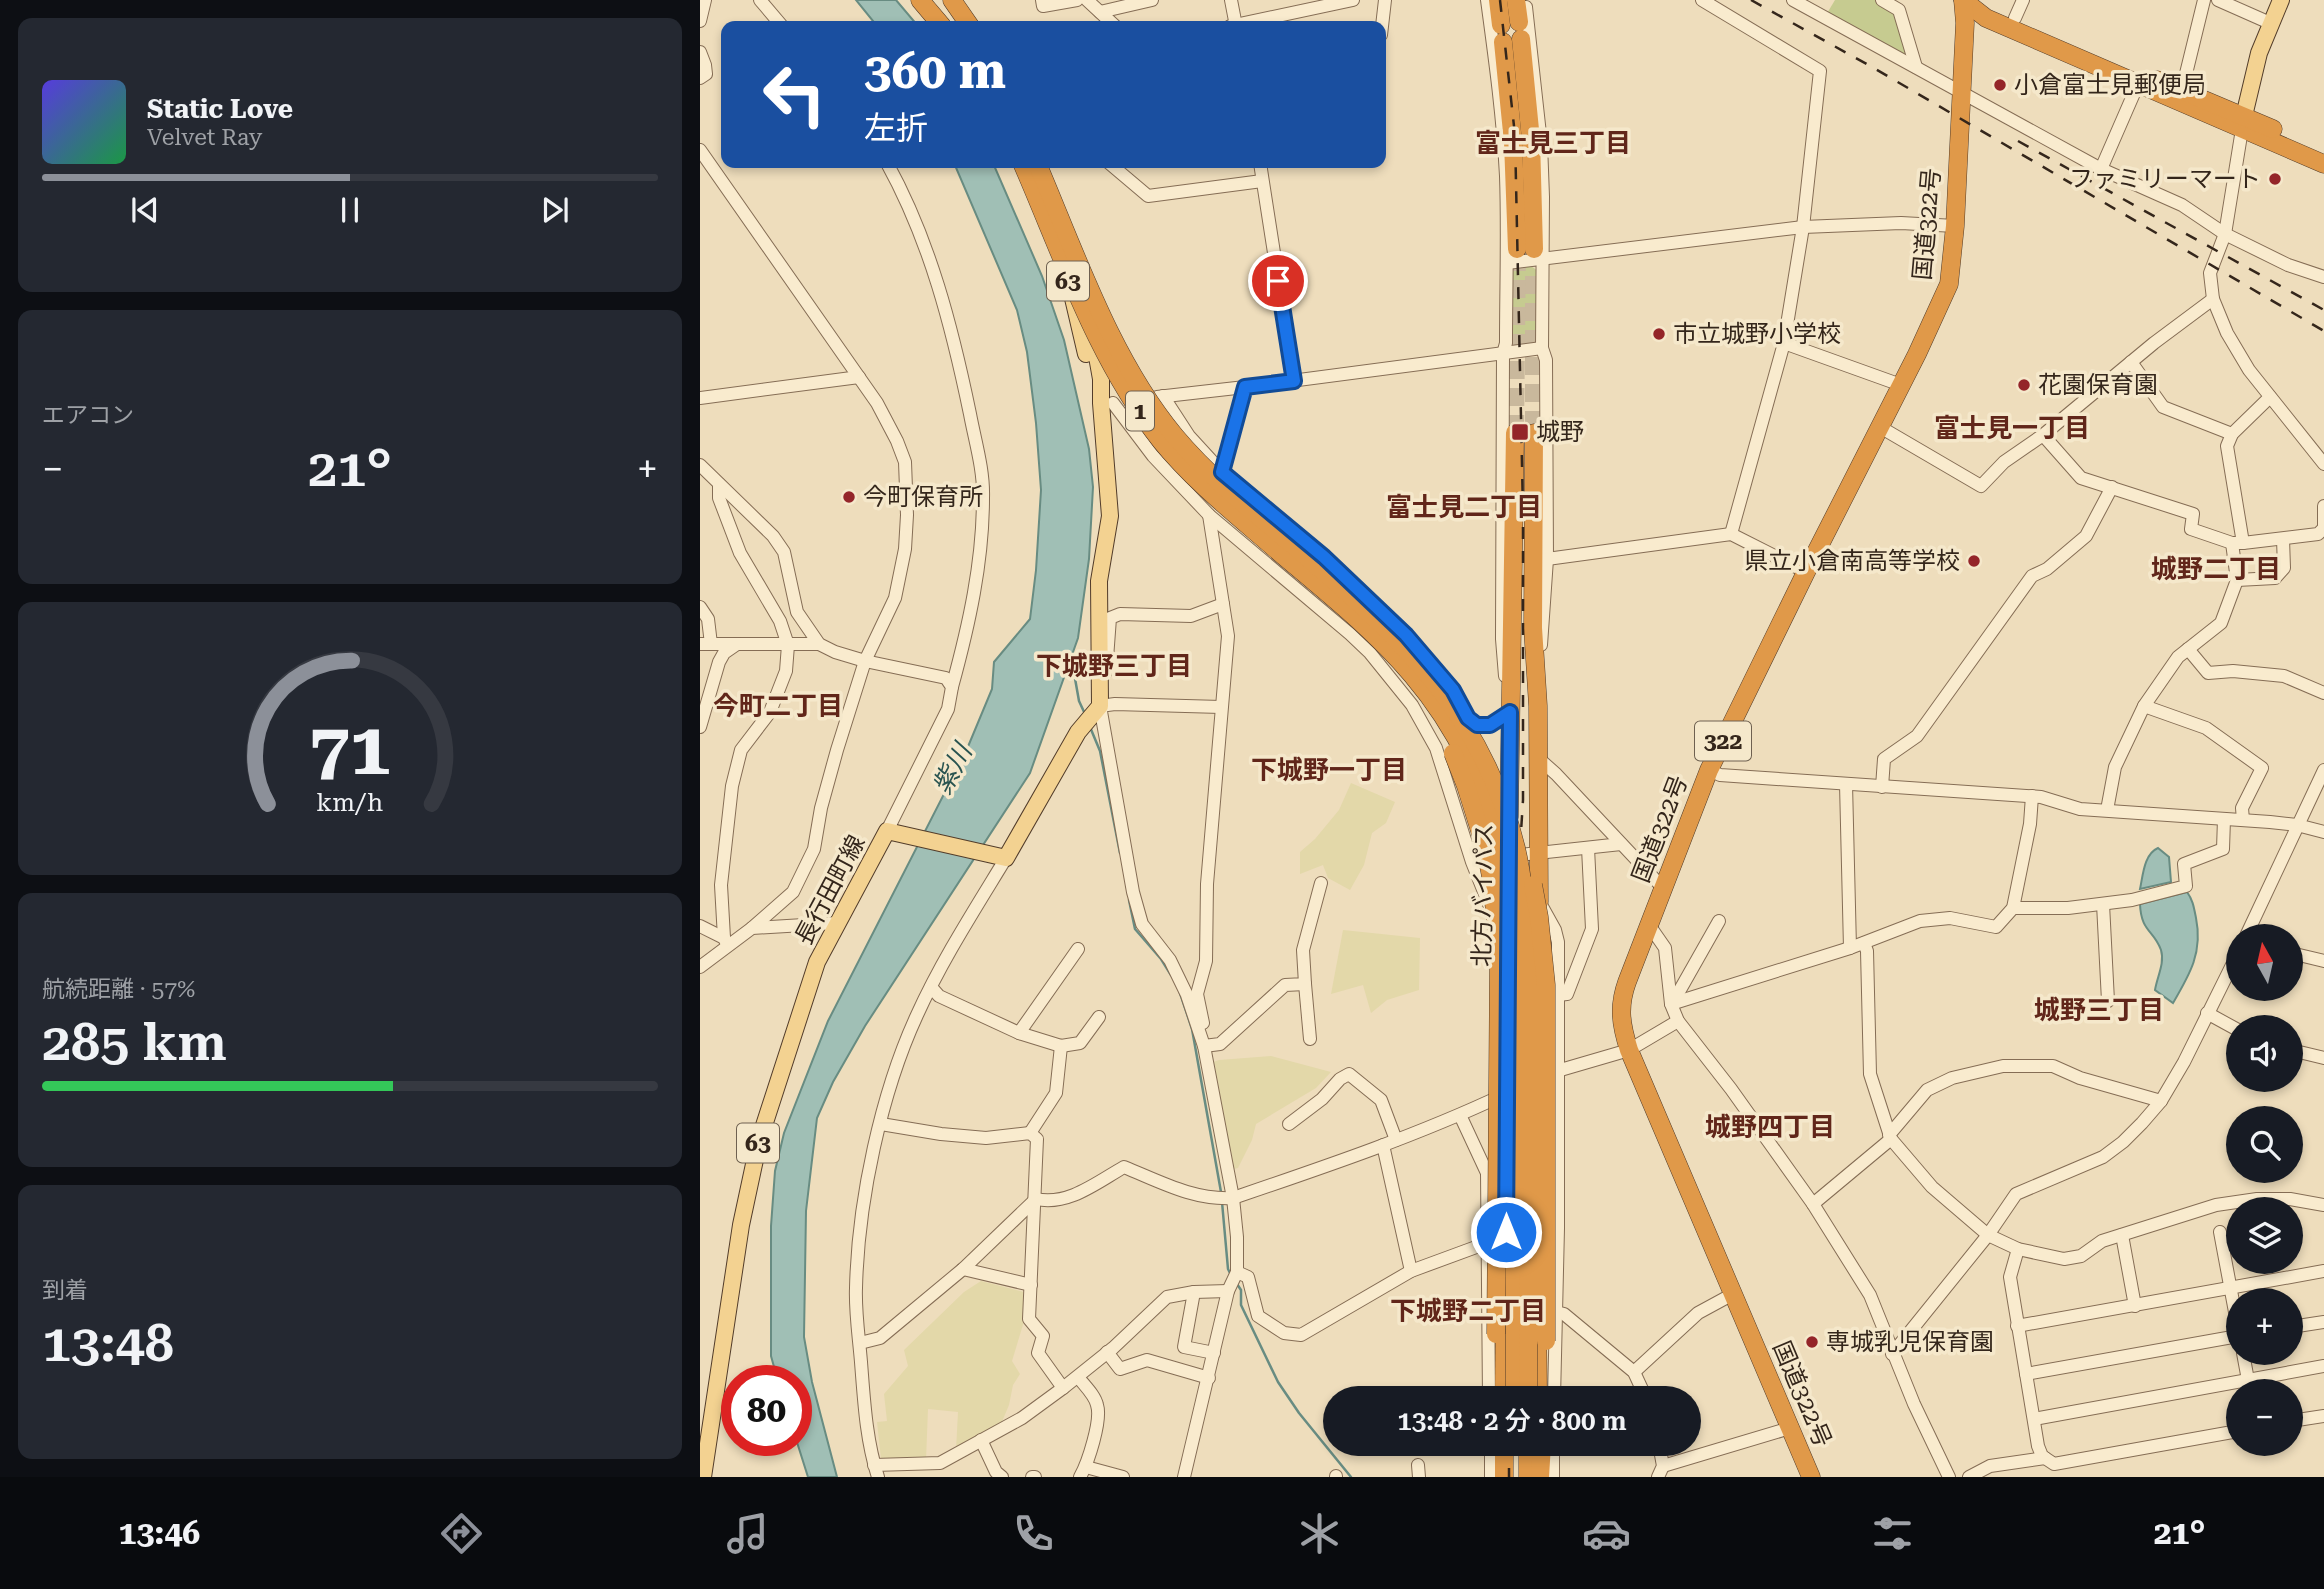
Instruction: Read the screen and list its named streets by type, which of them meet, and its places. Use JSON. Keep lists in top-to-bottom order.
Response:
{
  "streets": {
    "highway": [
      "国道322号",
      "1",
      "322",
      "北方バイパス"
    ],
    "main road": ["63", "長行田町線"]
  },
  "districts": [
    "富士見三丁目",
    "富士見一丁目",
    "富士見二丁目",
    "城野二丁目",
    "下城野三丁目",
    "今町二丁目",
    "下城野一丁目",
    "城野三丁目",
    "城野四丁目",
    "下城野二丁目"
  ],
  "water": ["紫川"],
  "places": {
    "other": [
      "小倉富士見郵便局",
      "ファミリーマート",
      "市立城野小学校",
      "花園保育園",
      "今町保育所",
      "県立小倉南高等学校",
      "専城乳児保育園"
    ],
    "transit": ["城野"]
  },
  "north": "top",
  "page": {
    "turn": ["360 m", "左折"],
    "song": ["Static Love", "Velvet Ray"],
    "tile": [
      "エアコン",
      ["航続距離 · 57%", "285 km"],
      ["到着", "13:48"]
    ],
    "heat": ["−", "21°", "+"],
    "map_buttons": ["+", "−"],
    "limit": "80",
    "trip": "13:48 · 2 分 · 800 m",
    "tabs": ["13:46", "21°"],
    "gauge": ["71", "km/h"]
  }
}
